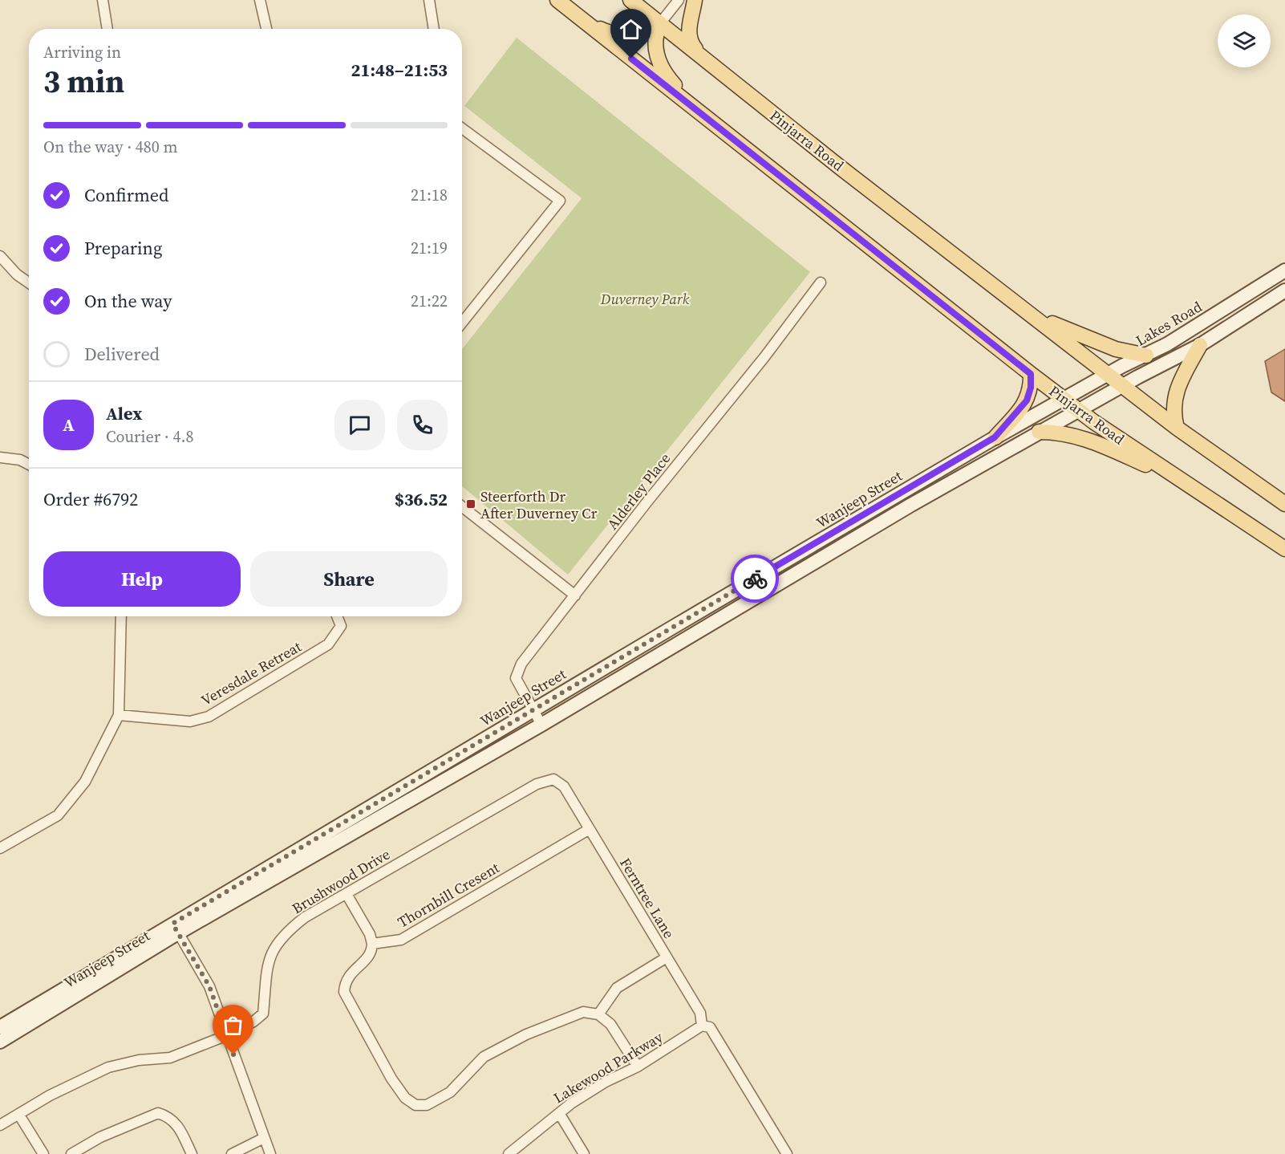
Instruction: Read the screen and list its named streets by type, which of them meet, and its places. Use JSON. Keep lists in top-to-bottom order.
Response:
{
  "streets": {
    "main road": ["Pinjarra Road", "Lakes Road", "Wanjeep Street"],
    "street": [
      "Alderley Place",
      "Veresdale Retreat",
      "Brushwood Drive",
      "Thornbill Cresent",
      "Ferntree Lane",
      "Lakewood Parkway"
    ]
  },
  "crossings": [
    ["Pinjarra Road", "Lakes Road"],
    ["Pinjarra Road", "Wanjeep Street"],
    ["Lakes Road", "Wanjeep Street"],
    ["Alderley Place", "Wanjeep Street"],
    ["Brushwood Drive", "Ferntree Lane"],
    ["Thornbill Cresent", "Ferntree Lane"],
    ["Ferntree Lane", "Lakewood Parkway"]
  ],
  "parks": ["Duverney Park"],
  "places": {
    "transit": ["Steerforth Dr After Duverney Cr"]
  },
  "page": {
    "heading": ["3 min", "Arriving in", "21:48–21:53"],
    "panel": [
      "Alex",
      "Courier · 4.8",
      "Order #6792",
      "$36.52"
    ],
    "bar": "On the way · 480 m",
    "list": [
      ["Confirmed", "21:18"],
      ["Preparing", "21:19"],
      ["On the way", "21:22"],
      "Delivered"
    ],
    "round": "A",
    "buttons": ["Help", "Share"]
  }
}
